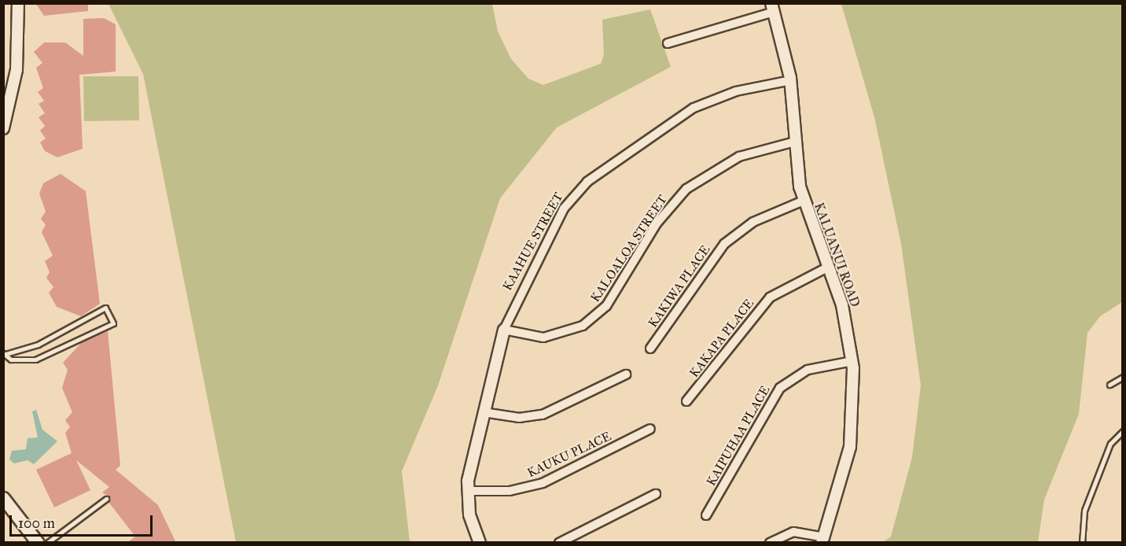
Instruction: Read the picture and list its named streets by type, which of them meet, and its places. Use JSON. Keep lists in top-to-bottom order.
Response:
{
  "streets": {
    "street": [
      "KAAHUE STREET",
      "KALOALOA STREET",
      "KALUANUI ROAD",
      "KAKIWA PLACE",
      "KAKAPA PLACE",
      "KAIPUHAA PLACE",
      "KAUKU PLACE"
    ]
  },
  "crossings": [
    ["KAAHUE STREET", "KALOALOA STREET"],
    ["KAAHUE STREET", "KALUANUI ROAD"],
    ["KAAHUE STREET", "KAUKU PLACE"],
    ["KALOALOA STREET", "KALUANUI ROAD"],
    ["KALUANUI ROAD", "KAKIWA PLACE"],
    ["KALUANUI ROAD", "KAKAPA PLACE"],
    ["KALUANUI ROAD", "KAIPUHAA PLACE"]
  ],
  "scale_bar": "100 m"
}
